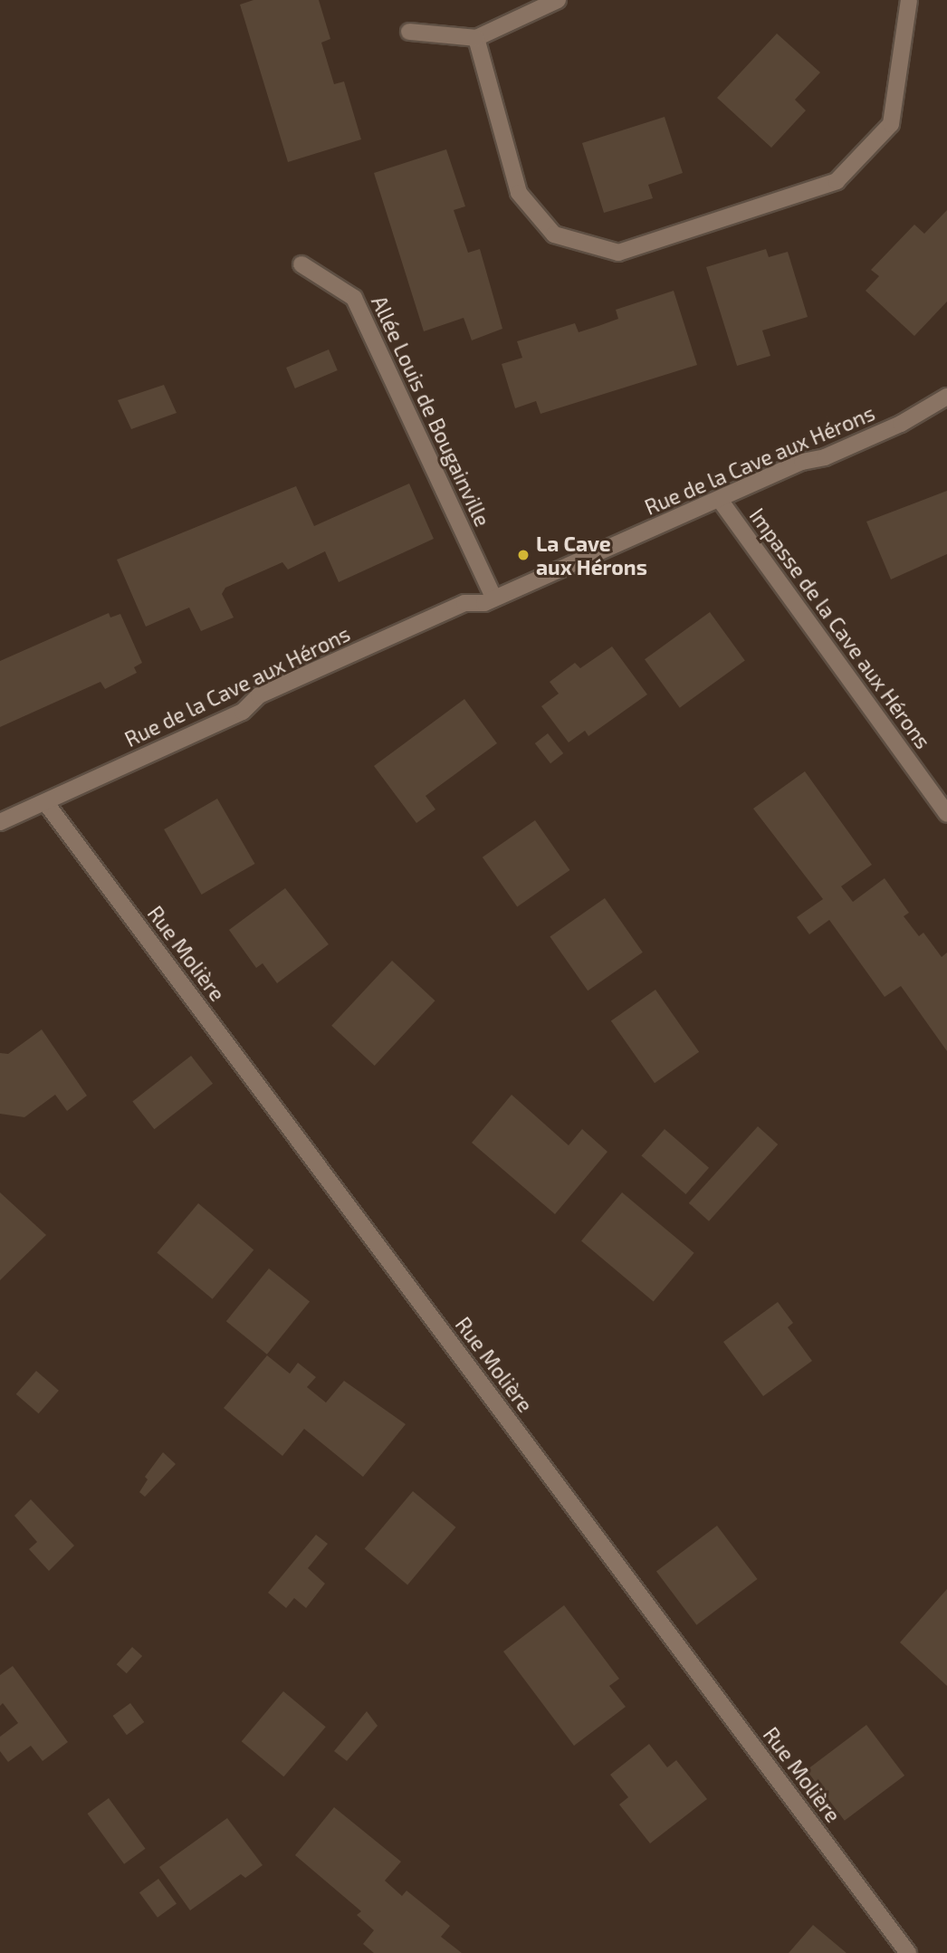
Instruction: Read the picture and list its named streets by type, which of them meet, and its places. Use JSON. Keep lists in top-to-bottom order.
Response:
{
  "streets": {
    "street": [
      "Allée Louis de Bougainville",
      "Rue de la Cave aux Hérons",
      "Impasse de la Cave aux Hérons",
      "Rue Molière"
    ]
  },
  "crossings": [
    ["Allée Louis de Bougainville", "Rue de la Cave aux Hérons"],
    ["Rue de la Cave aux Hérons", "Impasse de la Cave aux Hérons"],
    ["Rue de la Cave aux Hérons", "Rue Molière"]
  ],
  "places": ["La Cave aux Hérons"]
}
